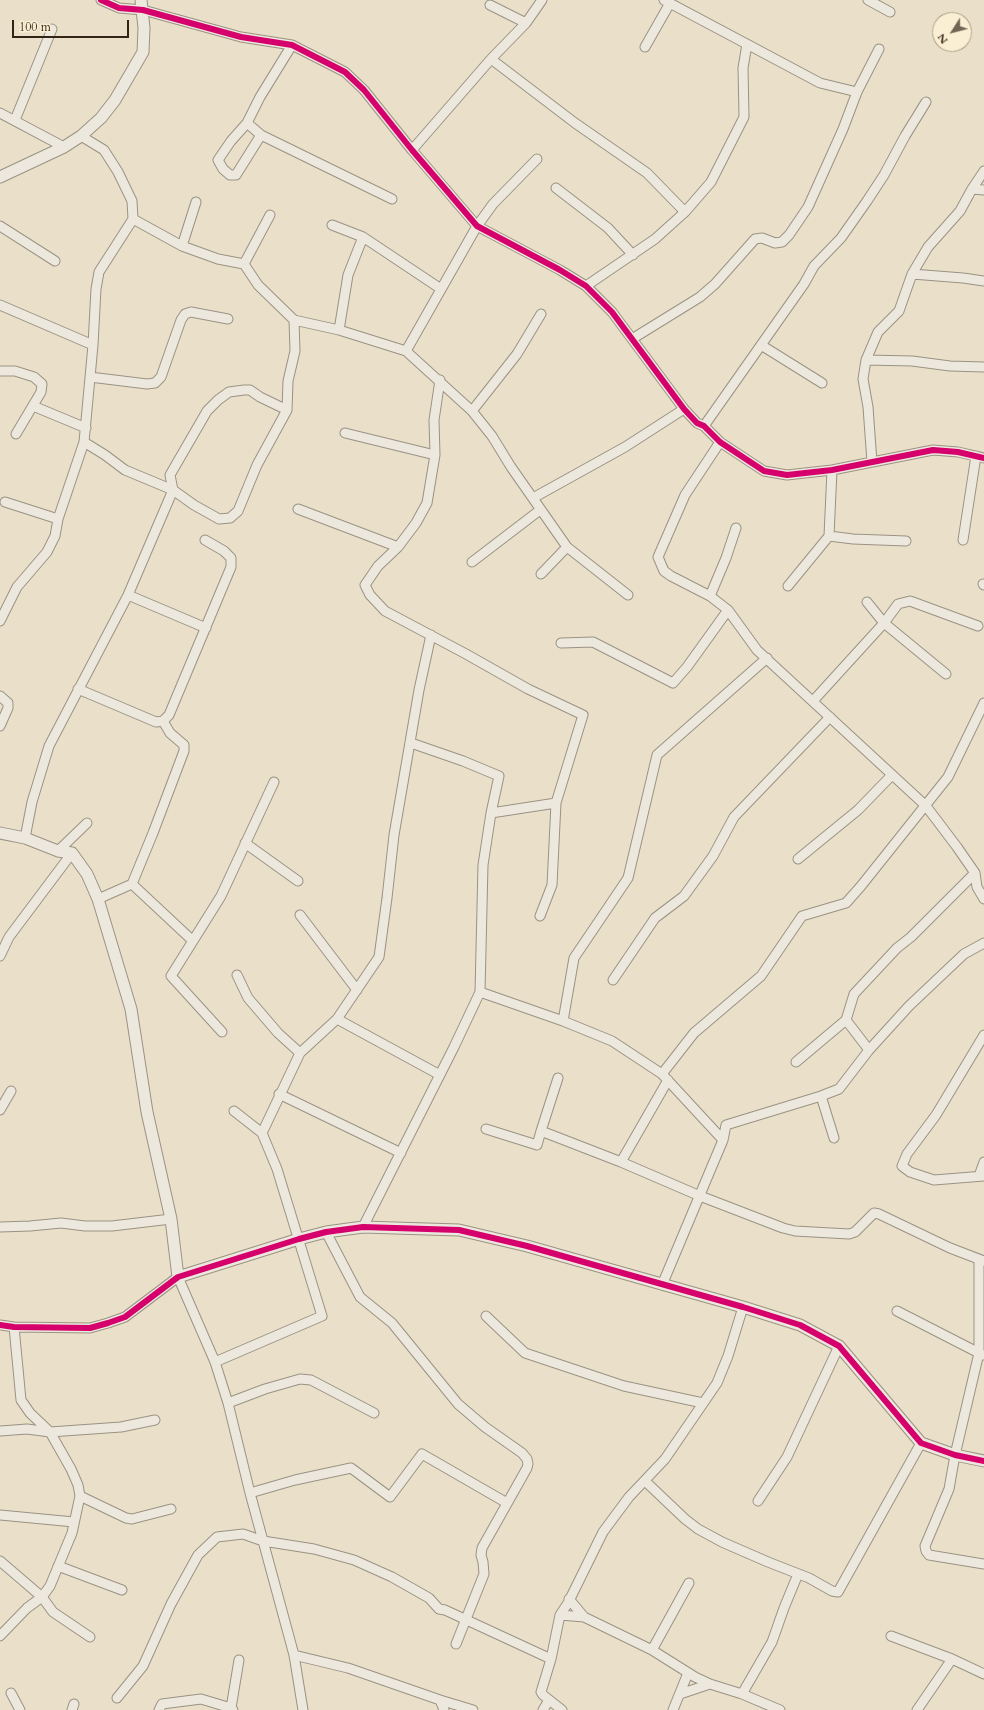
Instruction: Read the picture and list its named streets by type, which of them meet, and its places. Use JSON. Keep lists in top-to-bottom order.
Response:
{
  "scale_bar": "100 m",
  "north": "bottom left"
}
